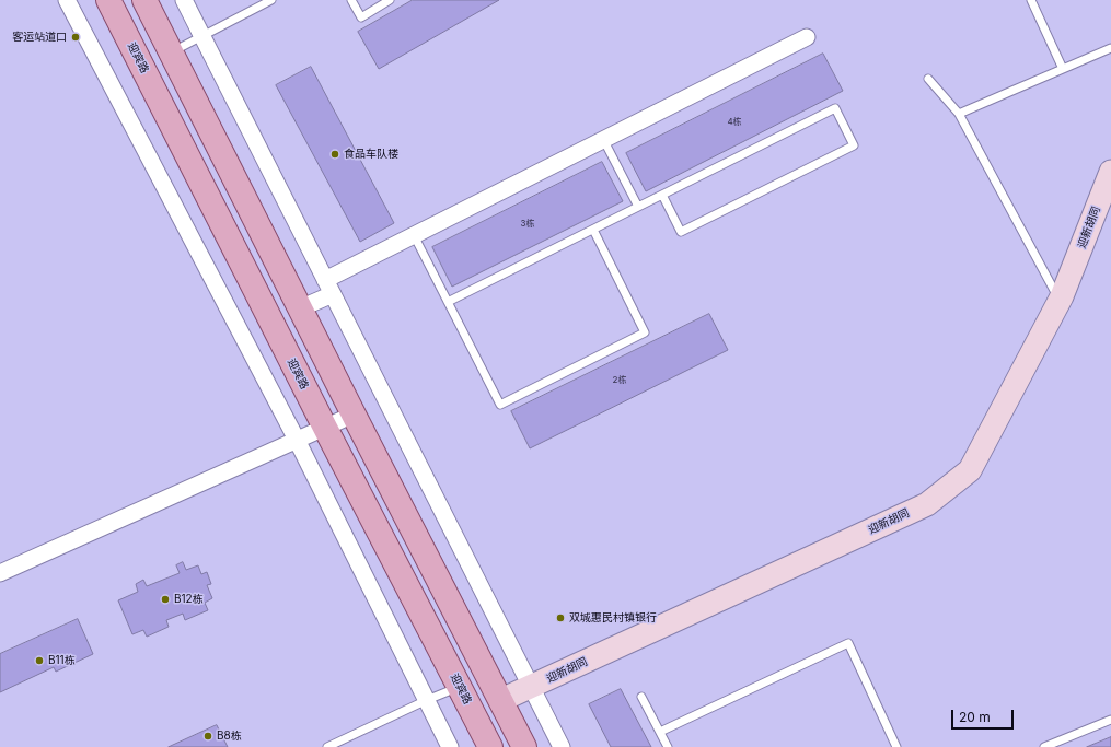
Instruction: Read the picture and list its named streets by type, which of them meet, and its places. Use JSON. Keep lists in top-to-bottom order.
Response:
{
  "streets": {
    "main road": ["迎宾路"],
    "street": ["迎新胡同"]
  },
  "places": [
    "客运站道口",
    "食品车队楼",
    "B12栋",
    "双城惠民村镇银行",
    "B11栋",
    "B8栋"
  ],
  "house_numbers": ["4栋", "3栋", "2栋"],
  "scale_bar": "20 m"
}
